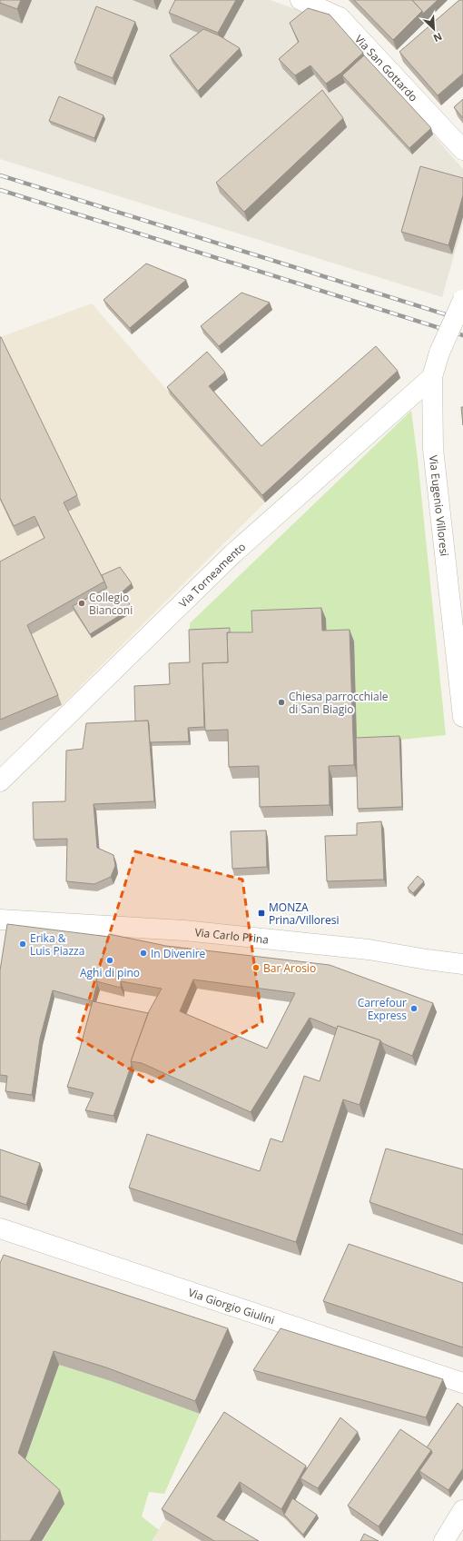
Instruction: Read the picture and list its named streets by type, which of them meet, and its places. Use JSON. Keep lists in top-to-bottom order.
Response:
{
  "streets": {
    "street": [
      "Via San Gottardo",
      "Via Eugenio Villoresi",
      "Via Torneamento",
      "Via Carlo Prina",
      "Via Giorgio Giulini"
    ]
  },
  "crossings": [
    ["Via Eugenio Villoresi", "Via Torneamento"]
  ],
  "places": {
    "other": [
      "Collegio Bianconi",
      "Chiesa parrocchiale di San Biagio",
      "Erika & Luis Piazza",
      "In Divenire",
      "Aghi di pino",
      "Bar Arosio",
      "Carrefour Express"
    ],
    "transit": ["MONZA Prina/Villoresi"]
  },
  "north": "bottom right"
}
